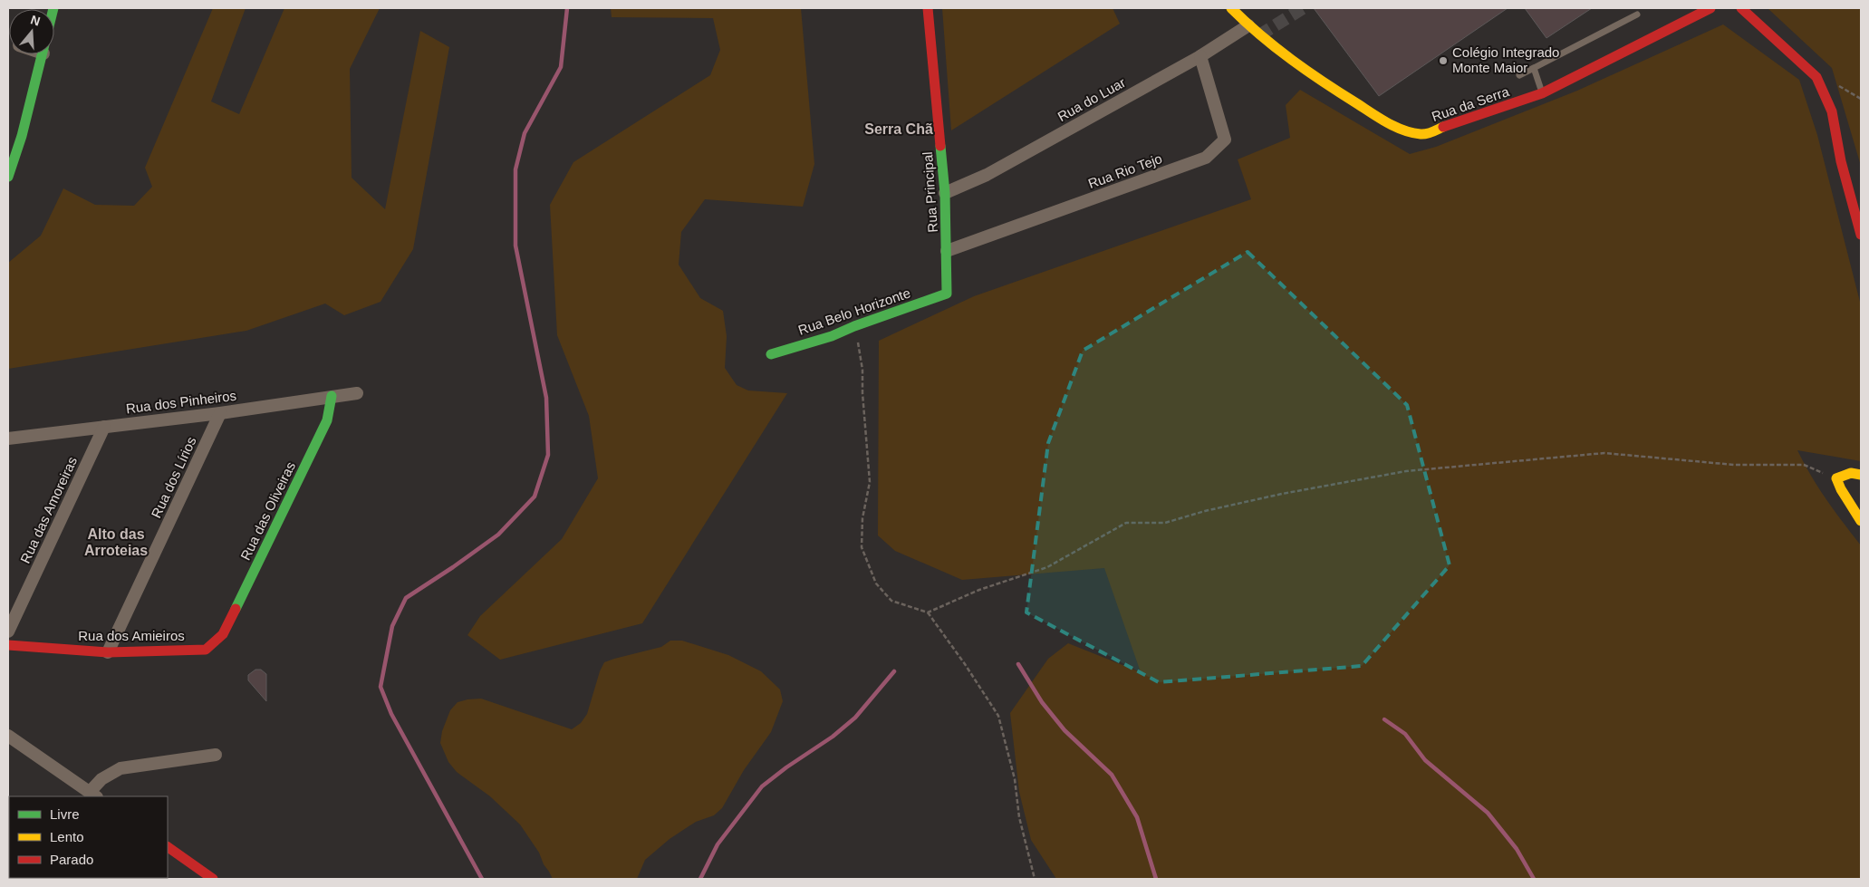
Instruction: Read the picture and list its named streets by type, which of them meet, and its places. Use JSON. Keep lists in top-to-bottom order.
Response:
{
  "streets": {
    "street": [
      "Rua do Luar",
      "Rua da Serra",
      "Rua Rio Tejo",
      "Rua Principal",
      "Rua Belo Horizonte",
      "Rua dos Pinheiros",
      "Rua dos Lírios",
      "Rua das Amoreiras",
      "Rua das Oliveiras",
      "Rua dos Amieiros"
    ]
  },
  "crossings": [
    ["Rua do Luar", "Rua da Serra"],
    ["Rua do Luar", "Rua Rio Tejo"],
    ["Rua do Luar", "Rua Principal"],
    ["Rua Rio Tejo", "Rua Principal"],
    ["Rua Principal", "Rua Belo Horizonte"],
    ["Rua dos Pinheiros", "Rua dos Lírios"],
    ["Rua dos Pinheiros", "Rua das Amoreiras"],
    ["Rua dos Pinheiros", "Rua das Oliveiras"],
    ["Rua dos Lírios", "Rua dos Amieiros"],
    ["Rua das Oliveiras", "Rua dos Amieiros"]
  ],
  "districts": ["Serra Chã", "Alto das Arroteias"],
  "places": ["Colégio Integrado Monte Maior"],
  "legend": ["Livre", "Lento", "Parado"],
  "north": "top"
}
